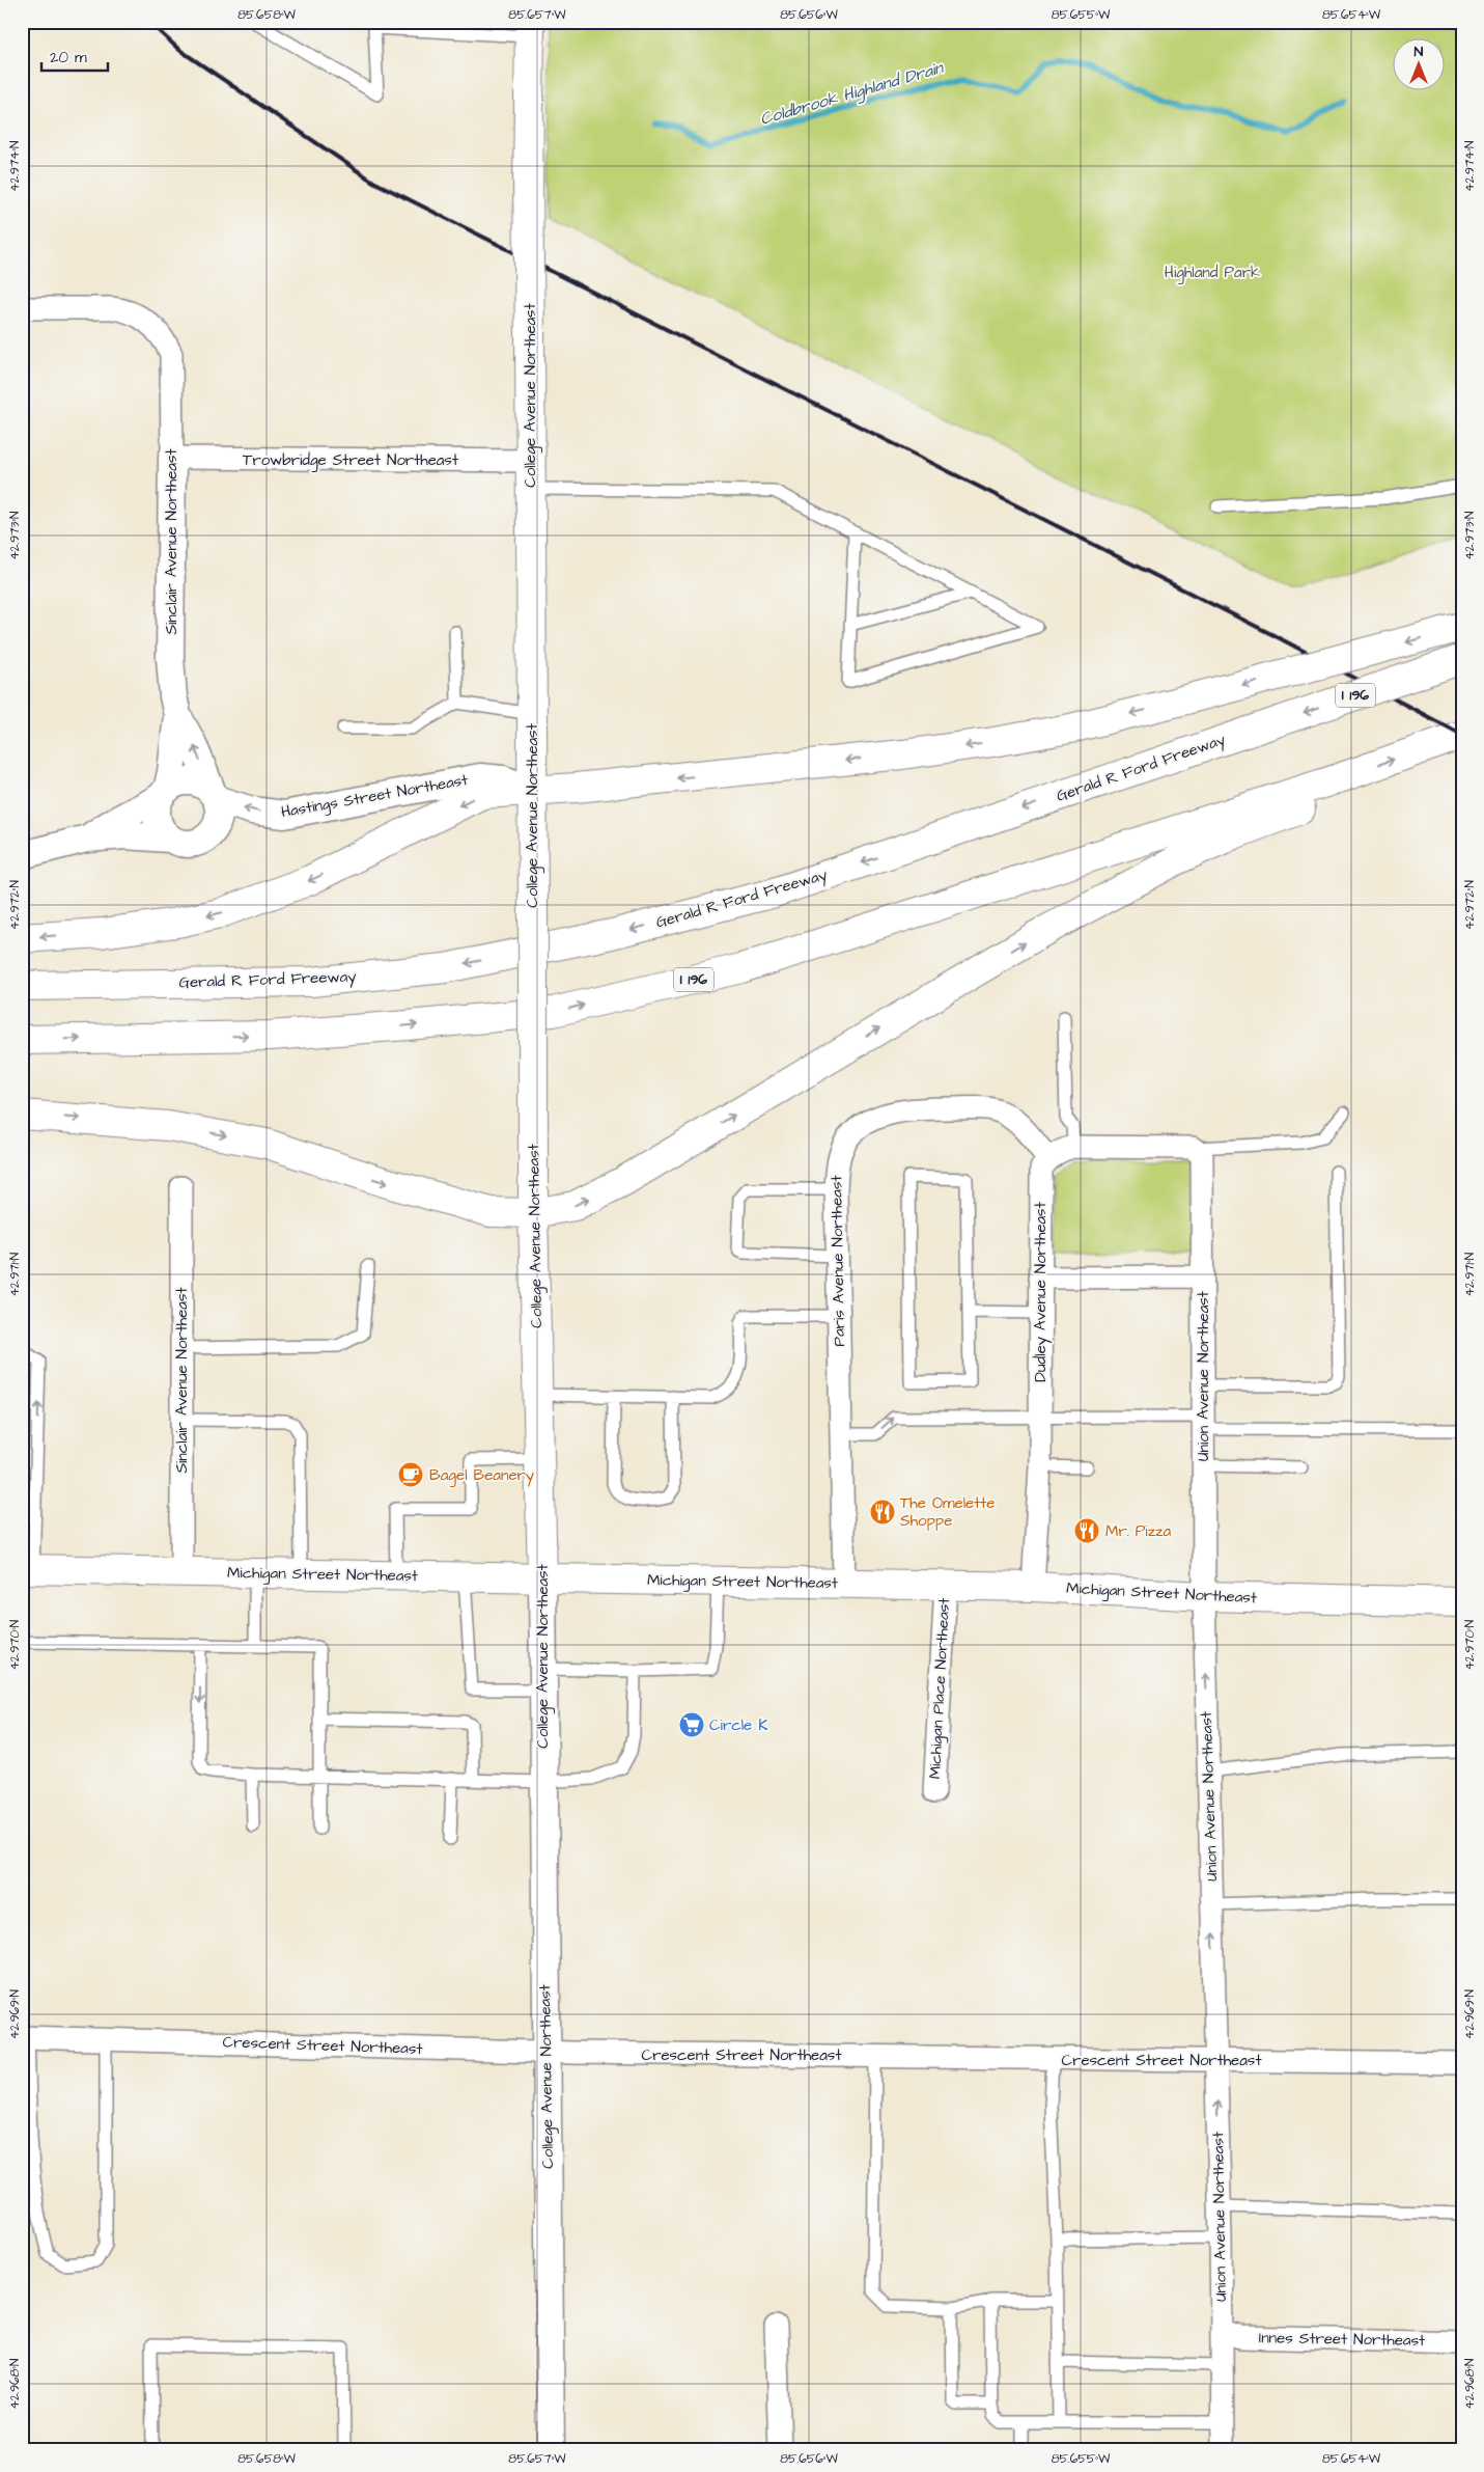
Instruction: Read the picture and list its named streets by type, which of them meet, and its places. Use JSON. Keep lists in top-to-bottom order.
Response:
{
  "streets": {
    "main road": [
      "College Avenue Northeast",
      "I 196",
      "Gerald R Ford Freeway",
      "Michigan Street Northeast"
    ],
    "street": [
      "Trowbridge Street Northeast",
      "Sinclair Avenue Northeast",
      "Hastings Street Northeast",
      "Paris Avenue Northeast",
      "Dudley Avenue Northeast",
      "Union Avenue Northeast",
      "Michigan Place Northeast",
      "Crescent Street Northeast",
      "Innes Street Northeast"
    ]
  },
  "crossings": [
    ["College Avenue Northeast", "Trowbridge Street Northeast"],
    ["College Avenue Northeast", "Hastings Street Northeast"],
    ["College Avenue Northeast", "Michigan Street Northeast"],
    ["College Avenue Northeast", "Crescent Street Northeast"],
    ["Trowbridge Street Northeast", "Sinclair Avenue Northeast"],
    ["Sinclair Avenue Northeast", "Hastings Street Northeast"],
    ["Sinclair Avenue Northeast", "Michigan Street Northeast"],
    ["Paris Avenue Northeast", "Dudley Avenue Northeast"],
    ["Paris Avenue Northeast", "Michigan Street Northeast"],
    ["Dudley Avenue Northeast", "Michigan Street Northeast"],
    ["Union Avenue Northeast", "Michigan Street Northeast"],
    ["Union Avenue Northeast", "Crescent Street Northeast"],
    ["Union Avenue Northeast", "Innes Street Northeast"],
    ["Michigan Street Northeast", "Michigan Place Northeast"]
  ],
  "one_way": ["Hastings Street Northeast", "Union Avenue Northeast"],
  "water": ["Coldbrook Highland Drain"],
  "parks": ["Highland Park"],
  "places": {
    "cafe": ["Bagel Beanery"],
    "restaurant": ["The Omelette Shoppe", "Mr. Pizza"],
    "supermarket": ["Circle K"]
  },
  "scale_bar": "20 m",
  "north": "top",
  "coordinates": [
    "85.658°W",
    "85.657°W",
    "85.656°W",
    "85.655°W",
    "85.654°W",
    "42.974°N",
    "42.973°N",
    "42.972°N",
    "42.971°N",
    "42.970°N",
    "42.969°N",
    "42.968°N"
  ]
}
